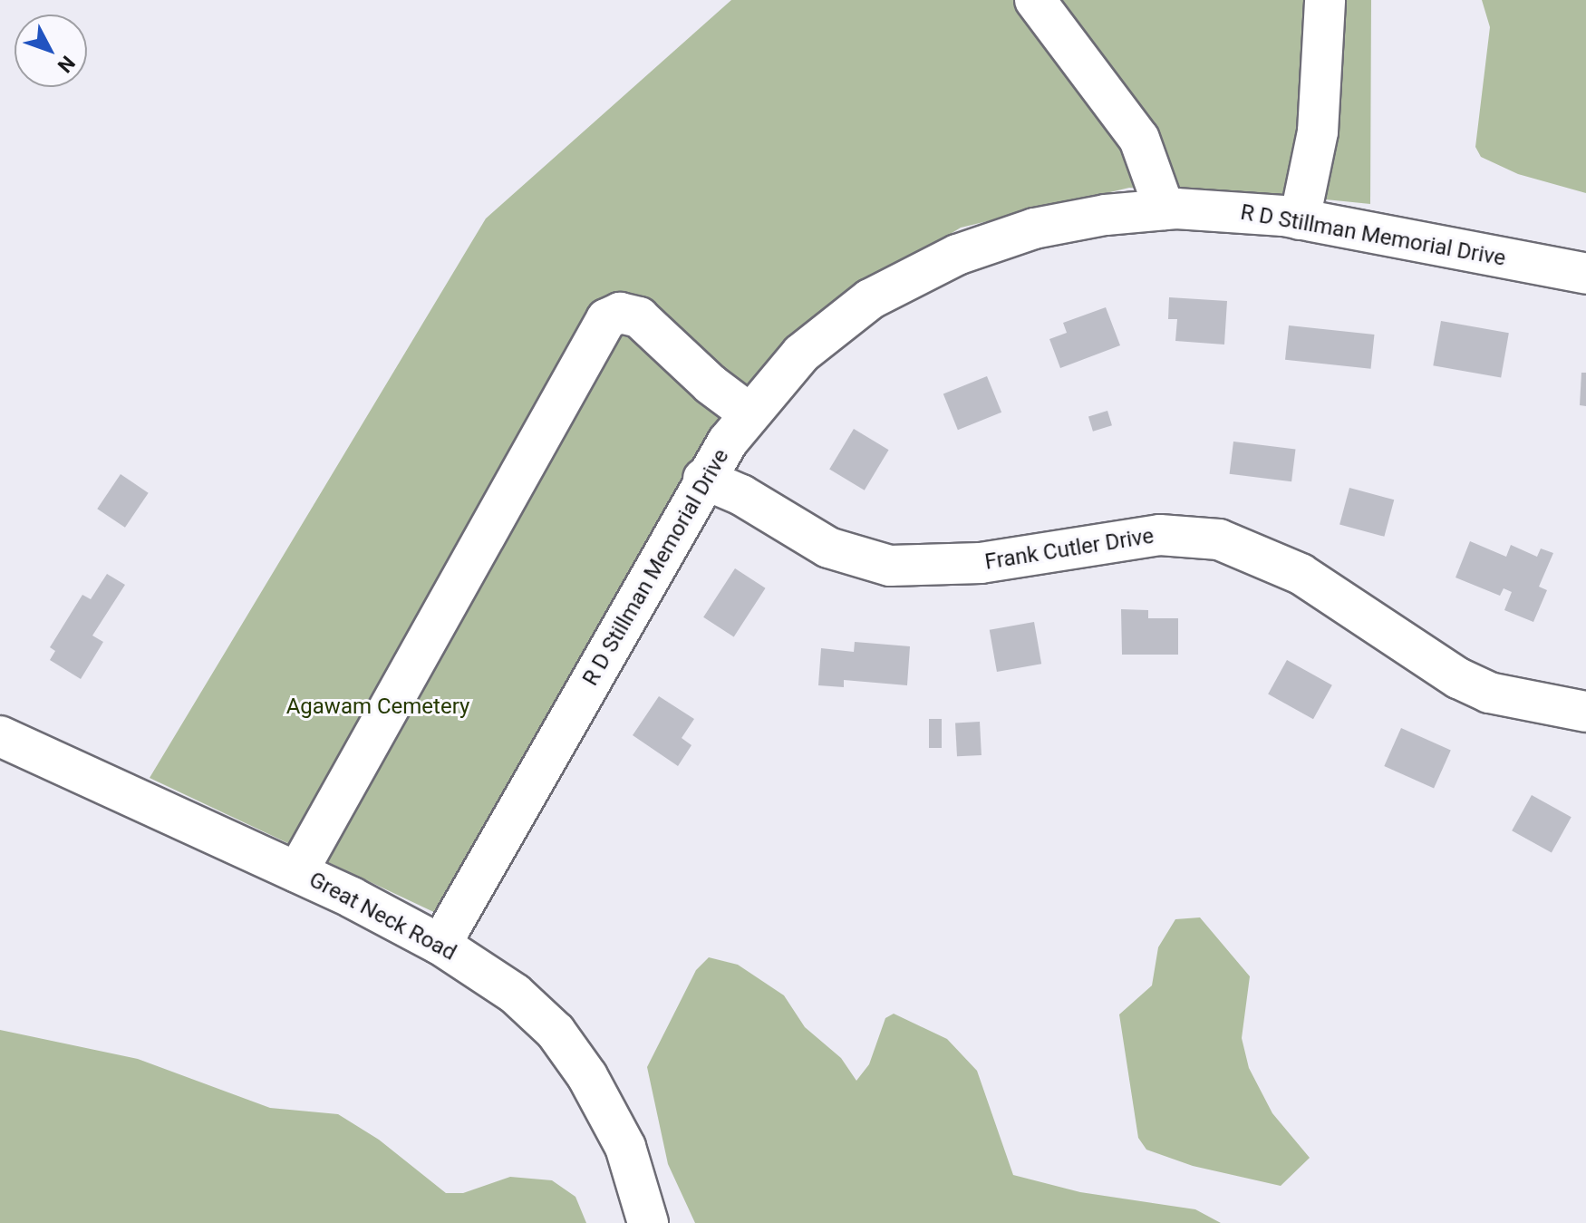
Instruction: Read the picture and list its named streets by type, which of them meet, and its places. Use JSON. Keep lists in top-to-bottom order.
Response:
{
  "streets": {
    "street": ["R D Stillman Memorial Drive", "Frank Cutler Drive", "Great Neck Road"]
  },
  "crossings": [
    ["R D Stillman Memorial Drive", "Frank Cutler Drive"],
    ["R D Stillman Memorial Drive", "Great Neck Road"]
  ],
  "parks": ["Agawam Cemetery"],
  "north": "bottom right"
}
